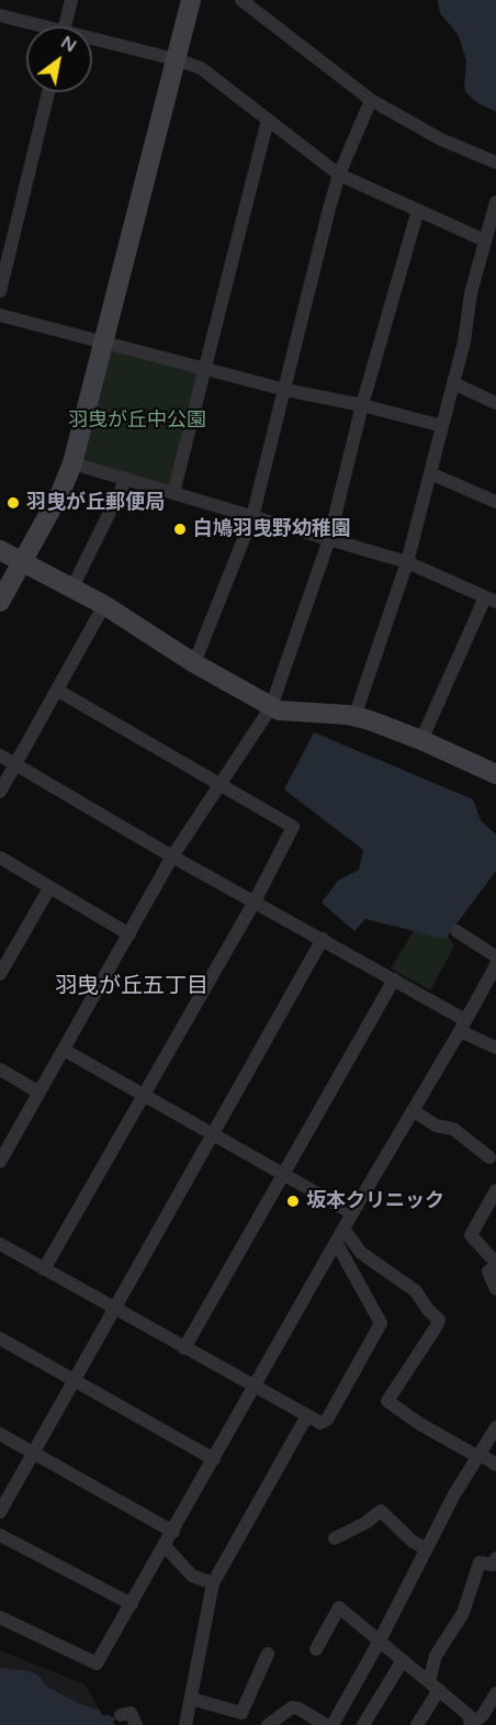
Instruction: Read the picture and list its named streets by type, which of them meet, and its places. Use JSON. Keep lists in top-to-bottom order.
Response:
{
  "districts": ["羽曳が丘五丁目"],
  "parks": ["羽曳が丘中公園"],
  "places": ["羽曳が丘郵便局", "白鳩羽曳野幼稚園", "坂本クリニック"],
  "north": "top right"
}
